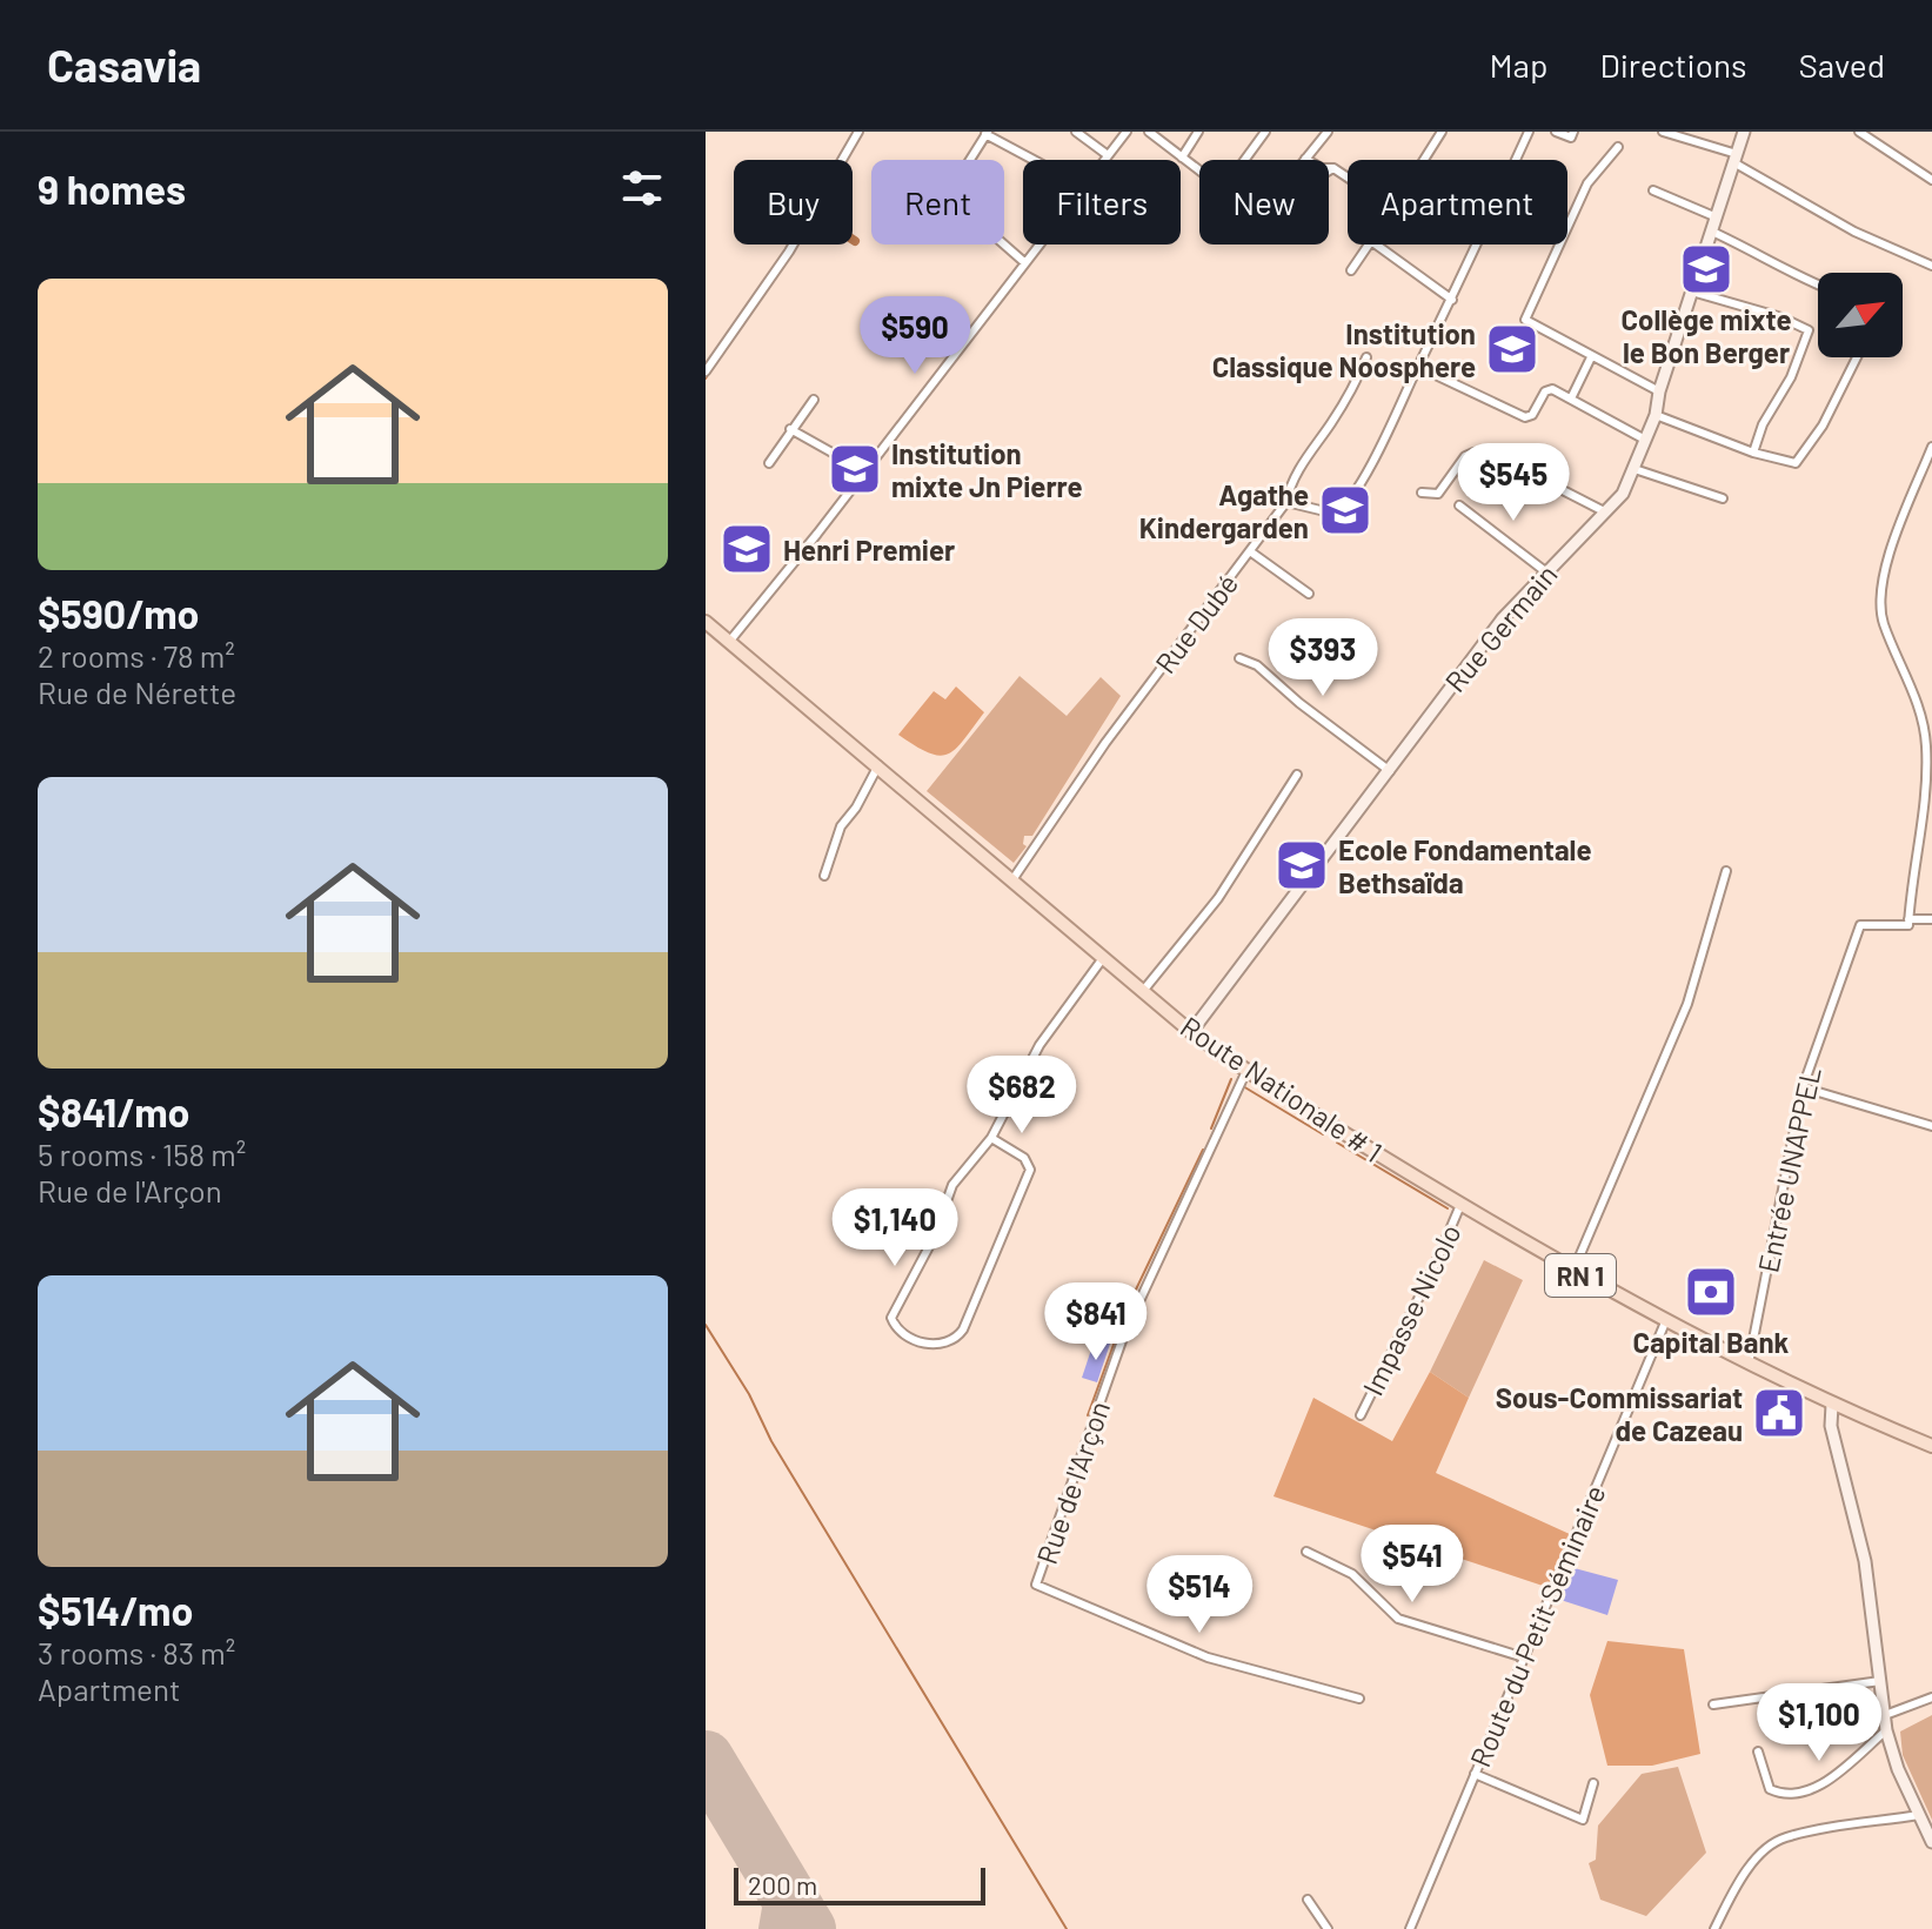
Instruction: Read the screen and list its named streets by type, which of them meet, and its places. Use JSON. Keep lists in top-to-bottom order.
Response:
{
  "streets": {
    "main road": ["Route Nationale # 1", "RN 1"],
    "street": [
      "Rue Dubé",
      "Rue Germain",
      "Entrée UNAPPEL",
      "Impasse Nicolo",
      "Rue de l'Arçon",
      "Route du Petit Séminaire"
    ]
  },
  "crossings": [
    ["Rue Dubé", "Route Nationale # 1"],
    ["Rue Germain", "Route Nationale # 1"],
    ["Route Nationale # 1", "Entrée UNAPPEL"],
    ["Route Nationale # 1", "Impasse Nicolo"],
    ["Route Nationale # 1", "Rue de l'Arçon"],
    ["Route Nationale # 1", "Route du Petit Séminaire"]
  ],
  "places": {
    "school or university": [
      "Collège mixte le Bon Berger",
      "Institution Classique Noosphere",
      "Institution mixte Jn Pierre",
      "Agathe Kindergarden",
      "Henri Premier",
      "Ecole Fondamentale Bethsaïda"
    ],
    "bank": ["Capital Bank"],
    "public building": ["Sous-Commissariat de Cazeau"]
  },
  "scale_bar": "200 m",
  "north": "top right",
  "page": {
    "header": "Casavia",
    "nav": ["Map", "Directions", "Saved"],
    "heading": "9 homes",
    "chip": [
      "Buy",
      "Rent",
      "Filters",
      "New",
      "Apartment"
    ],
    "list": [
      {
        "name": "$590/mo",
        "note": "2 rooms · 78 m² · Rue de Nérette"
      },
      {
        "name": "$841/mo",
        "note": "5 rooms · 158 m² · Rue de l'Arçon"
      },
      {
        "name": "$514/mo",
        "note": "3 rooms · 83 m² · Apartment"
      }
    ],
    "price": [
      "$590",
      "$545",
      "$393",
      "$682",
      "$1,140",
      "$841",
      "$541",
      "$514",
      "$1,100"
    ],
    "scale": "200 m"
  }
}
